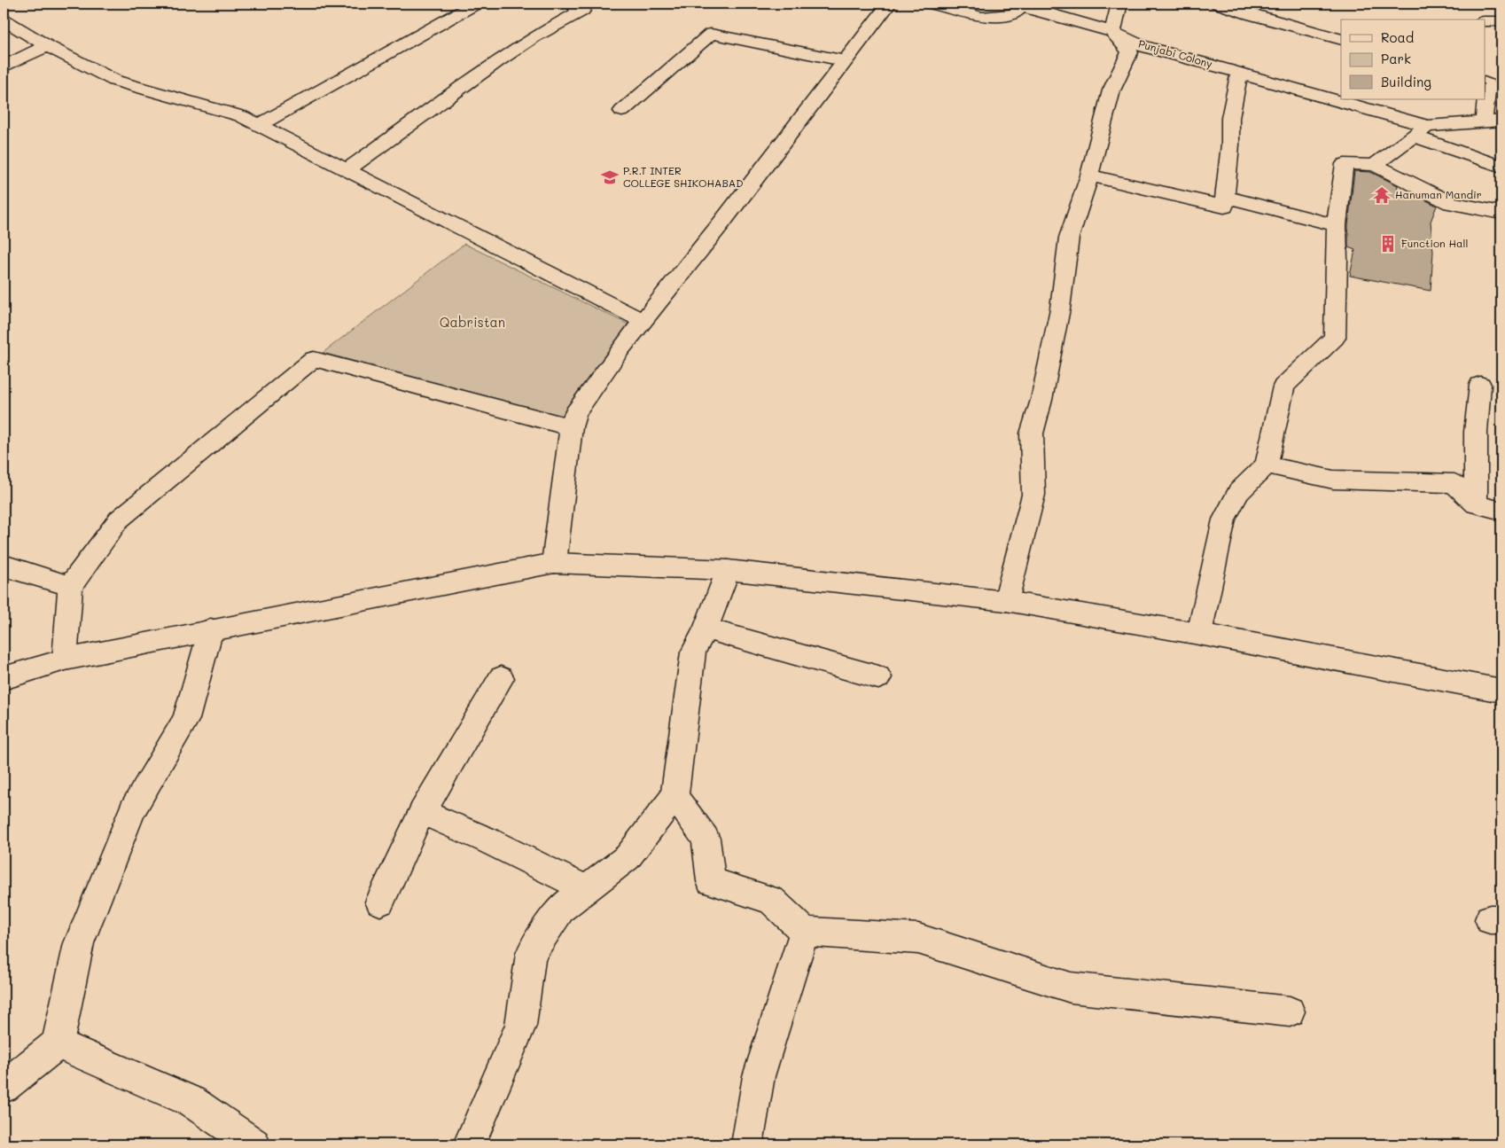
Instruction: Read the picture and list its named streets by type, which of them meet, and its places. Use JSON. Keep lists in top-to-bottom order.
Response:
{
  "streets": {
    "street": ["Punjabi Colony"]
  },
  "parks": ["Qabristan"],
  "places": {
    "school or university": ["P.R.T INTER COLLEGE SHIKOHABAD"],
    "temple": ["Hanuman Mandir"],
    "building": ["Function Hall"]
  },
  "legend": ["Road", "Park", "Building"]
}
